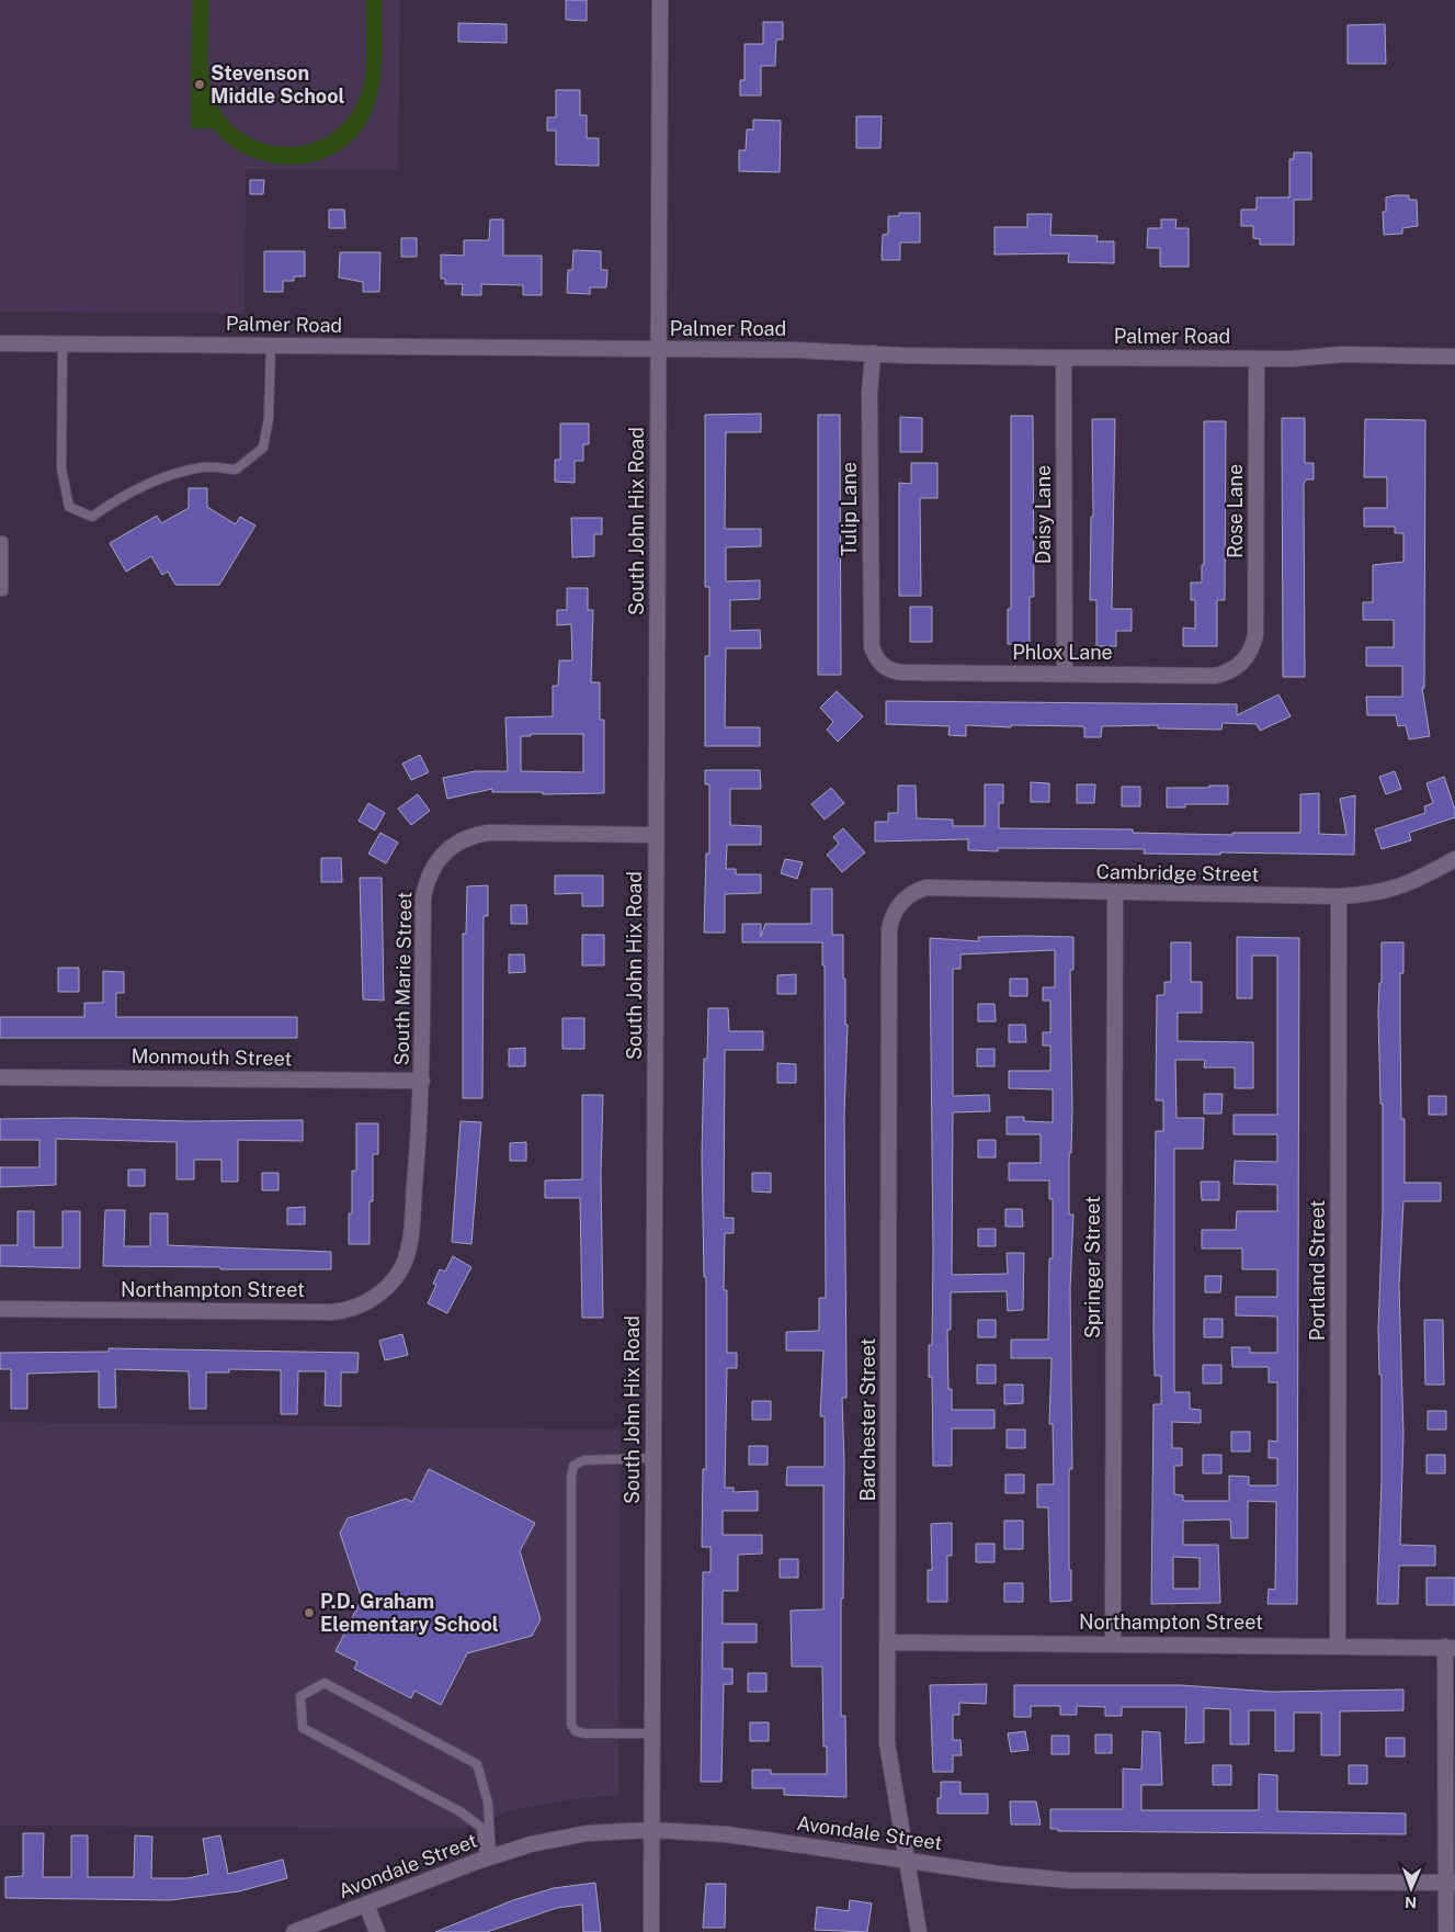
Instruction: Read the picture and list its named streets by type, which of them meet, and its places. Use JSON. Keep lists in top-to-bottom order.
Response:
{
  "streets": {
    "street": [
      "Palmer Road",
      "Tulip Lane",
      "Rose Lane",
      "Daisy Lane",
      "South John Hix Road",
      "Phlox Lane",
      "Cambridge Street",
      "South Marie Street",
      "Monmouth Street",
      "Springer Street",
      "Portland Street",
      "Northampton Street",
      "Barchester Street",
      "Avondale Street"
    ]
  },
  "crossings": [
    ["Palmer Road", "Tulip Lane"],
    ["Palmer Road", "Rose Lane"],
    ["Palmer Road", "Daisy Lane"],
    ["Palmer Road", "South John Hix Road"],
    ["Tulip Lane", "Phlox Lane"],
    ["Rose Lane", "Phlox Lane"],
    ["Daisy Lane", "Phlox Lane"],
    ["South John Hix Road", "South Marie Street"],
    ["South John Hix Road", "Avondale Street"],
    ["Cambridge Street", "Springer Street"],
    ["Cambridge Street", "Portland Street"],
    ["Cambridge Street", "Barchester Street"],
    ["South Marie Street", "Monmouth Street"],
    ["South Marie Street", "Northampton Street"],
    ["Springer Street", "Northampton Street"],
    ["Portland Street", "Northampton Street"],
    ["Northampton Street", "Barchester Street"],
    ["Barchester Street", "Avondale Street"]
  ],
  "places": ["Stevenson Middle School", "P.D. Graham Elementary School"],
  "north": "bottom"
}
